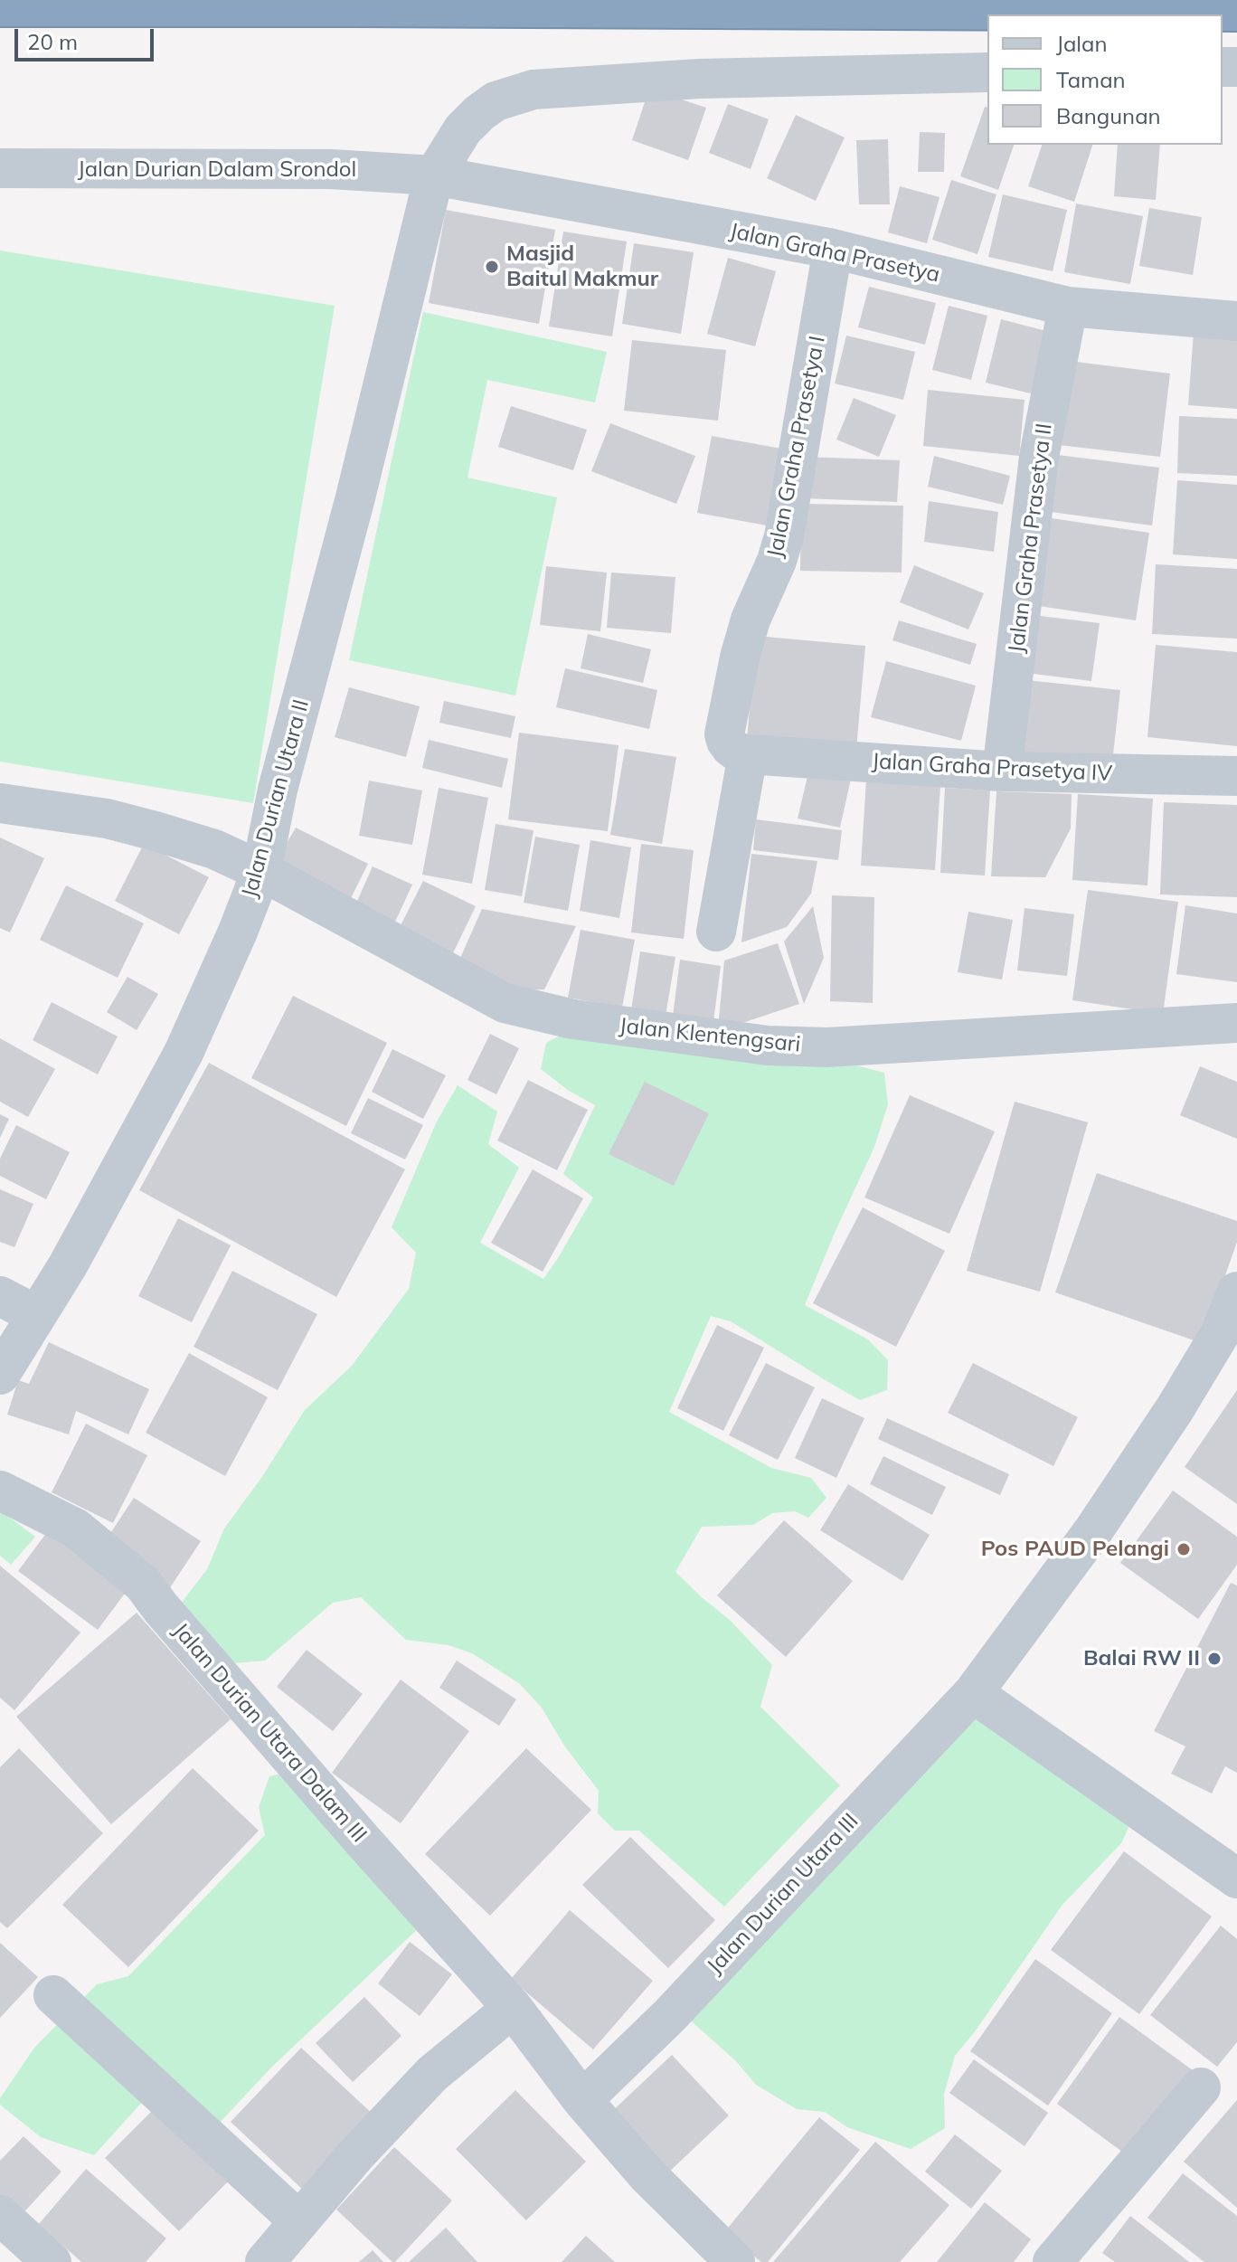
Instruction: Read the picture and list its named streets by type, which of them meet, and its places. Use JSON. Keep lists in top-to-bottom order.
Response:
{
  "streets": {
    "street": [
      "Jalan Durian Dalam Srondol",
      "Jalan Graha Prasetya",
      "Jalan Graha Prasetya I",
      "Jalan Graha Prasetya II",
      "Jalan Graha Prasetya IV",
      "Jalan Durian Utara II",
      "Jalan Klentengsari",
      "Jalan Durian Utara Dalam III",
      "Jalan Durian Utara III"
    ]
  },
  "crossings": [
    ["Jalan Durian Dalam Srondol", "Jalan Graha Prasetya"],
    ["Jalan Durian Dalam Srondol", "Jalan Durian Utara II"],
    ["Jalan Graha Prasetya", "Jalan Graha Prasetya I"],
    ["Jalan Graha Prasetya", "Jalan Graha Prasetya II"],
    ["Jalan Graha Prasetya", "Jalan Durian Utara II"],
    ["Jalan Graha Prasetya I", "Jalan Graha Prasetya IV"],
    ["Jalan Graha Prasetya II", "Jalan Graha Prasetya IV"],
    ["Jalan Durian Utara II", "Jalan Klentengsari"]
  ],
  "places": ["Masjid Baitul Makmur", "Pos PAUD Pelangi", "Balai RW II"],
  "legend": ["Jalan", "Taman", "Bangunan"],
  "scale_bar": "20 m"
}
